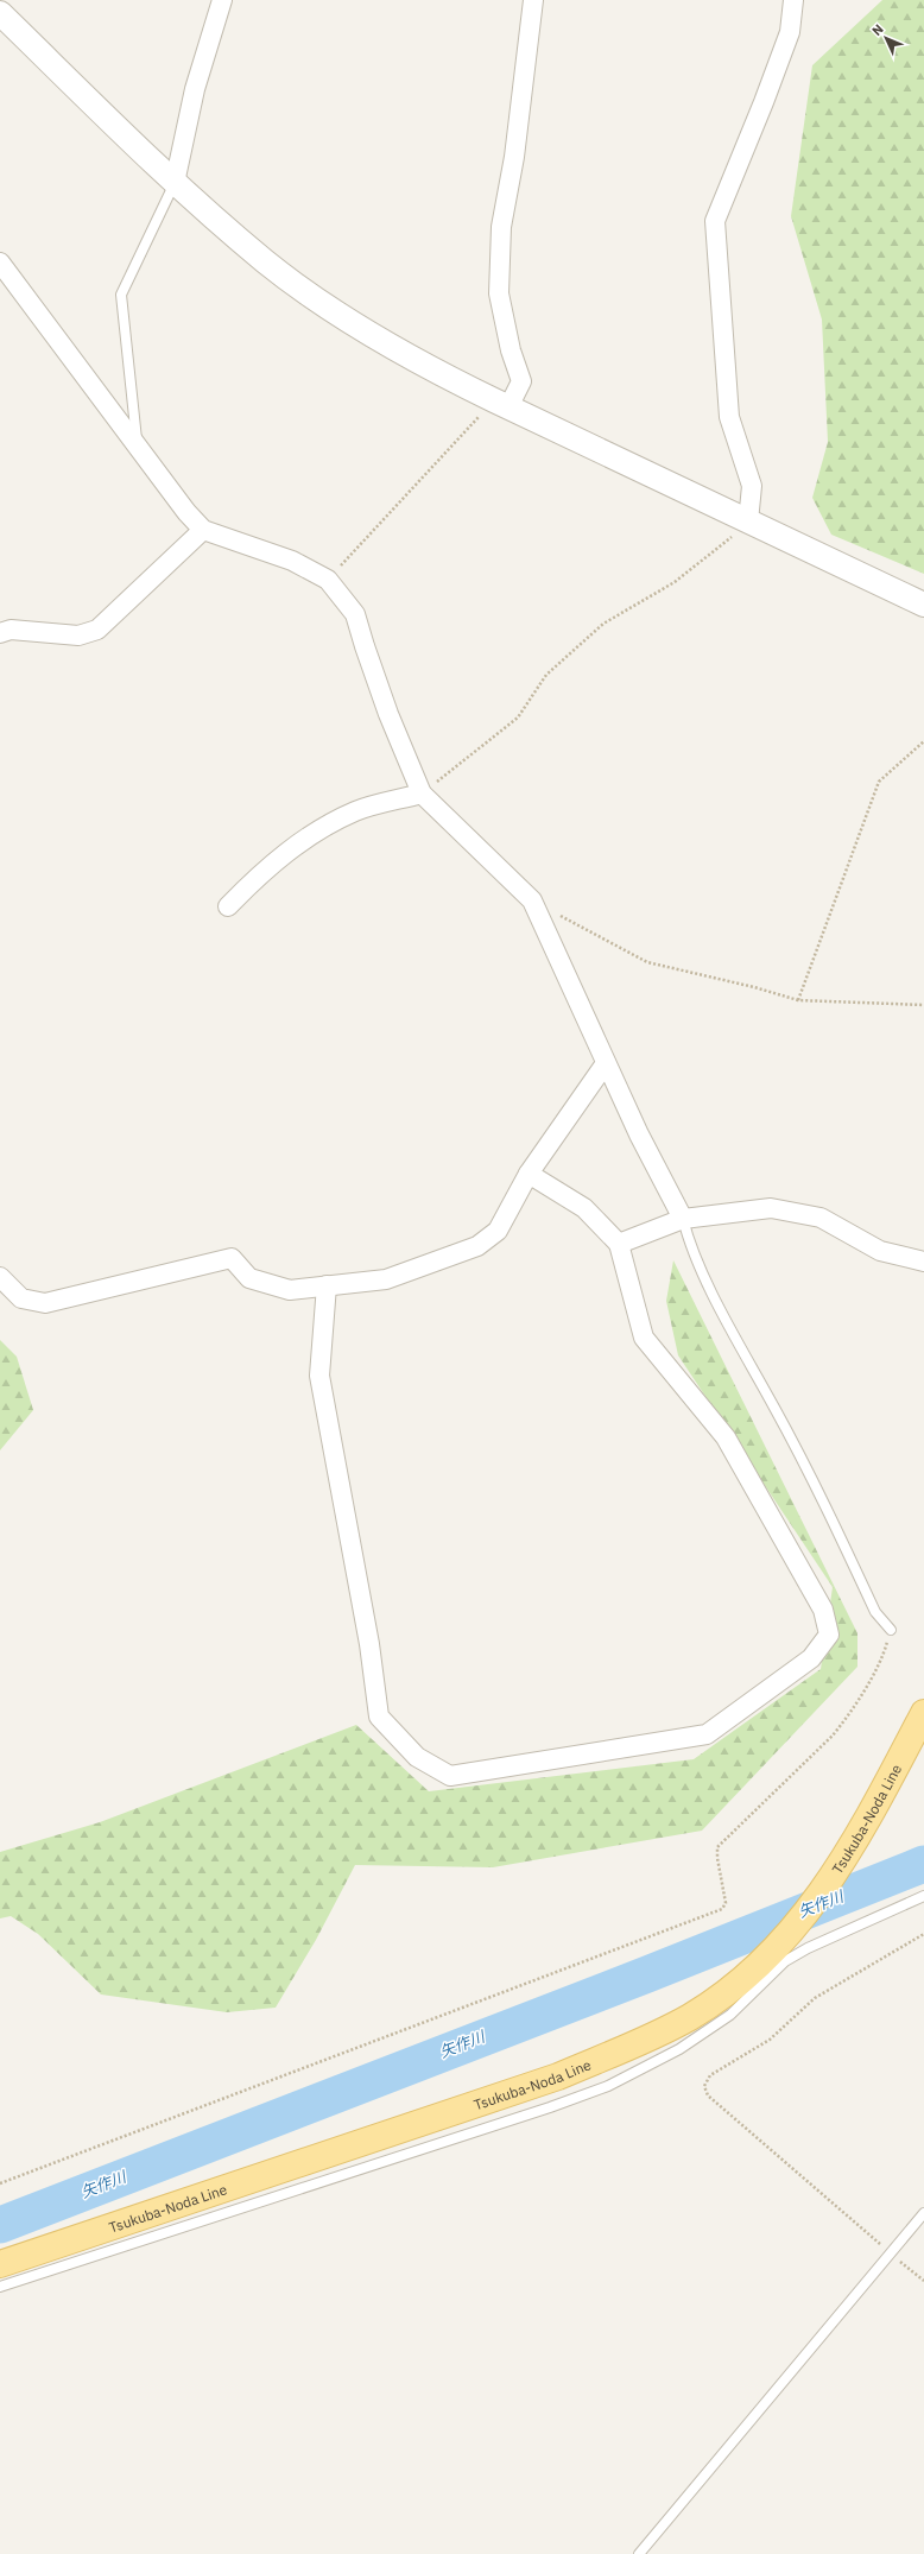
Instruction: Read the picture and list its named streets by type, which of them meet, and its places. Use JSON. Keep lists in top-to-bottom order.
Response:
{
  "streets": {
    "main road": ["Tsukuba-Noda Line"]
  },
  "water": ["矢作川"],
  "north": "top left"
}
